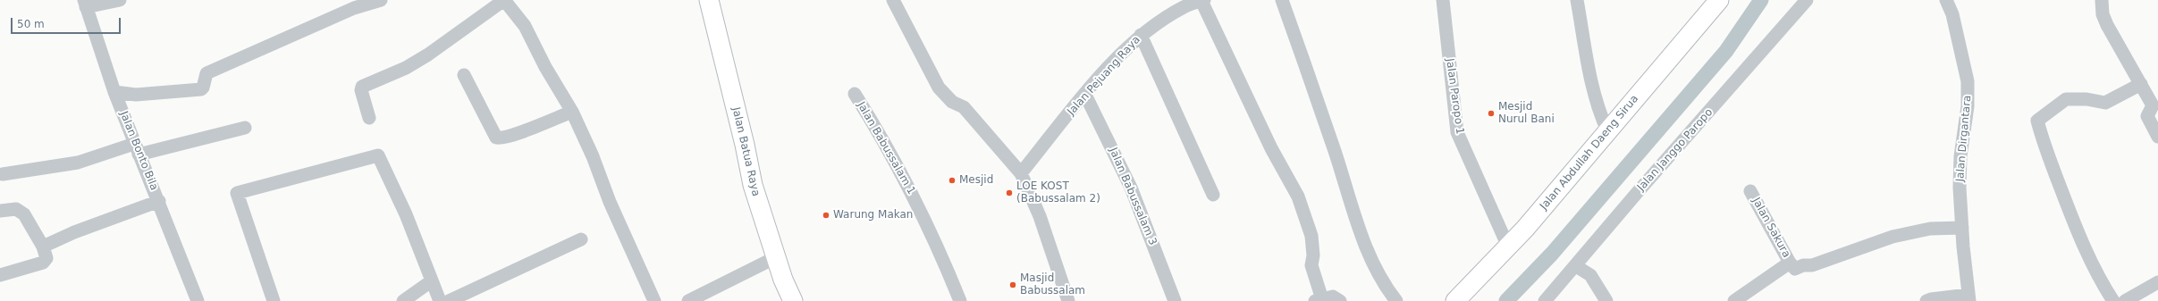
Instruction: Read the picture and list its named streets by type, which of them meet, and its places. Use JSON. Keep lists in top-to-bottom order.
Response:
{
  "streets": {
    "main road": ["Jalan Batua Raya", "Jalan Abdullah Daeng Sirua"],
    "street": [
      "Jalan Pejuang Raya",
      "Jalan Paropo 1",
      "Jalan Dirgantara",
      "Jalan Babussalam 1",
      "Jalan Janggo Paropo",
      "Jalan Bonto Bila",
      "Jalan Babussalam 3",
      "Jalan Sakura"
    ]
  },
  "crossings": [
    ["Jalan Pejuang Raya", "Jalan Babussalam 3"],
    ["Jalan Paropo 1", "Jalan Abdullah Daeng Sirua"]
  ],
  "places": [
    "Mesjid Nurul Bani",
    "Mesjid",
    "LOE KOST (Babussalam 2)",
    "Warung Makan",
    "Masjid Babussalam"
  ],
  "scale_bar": "50 m"
}
